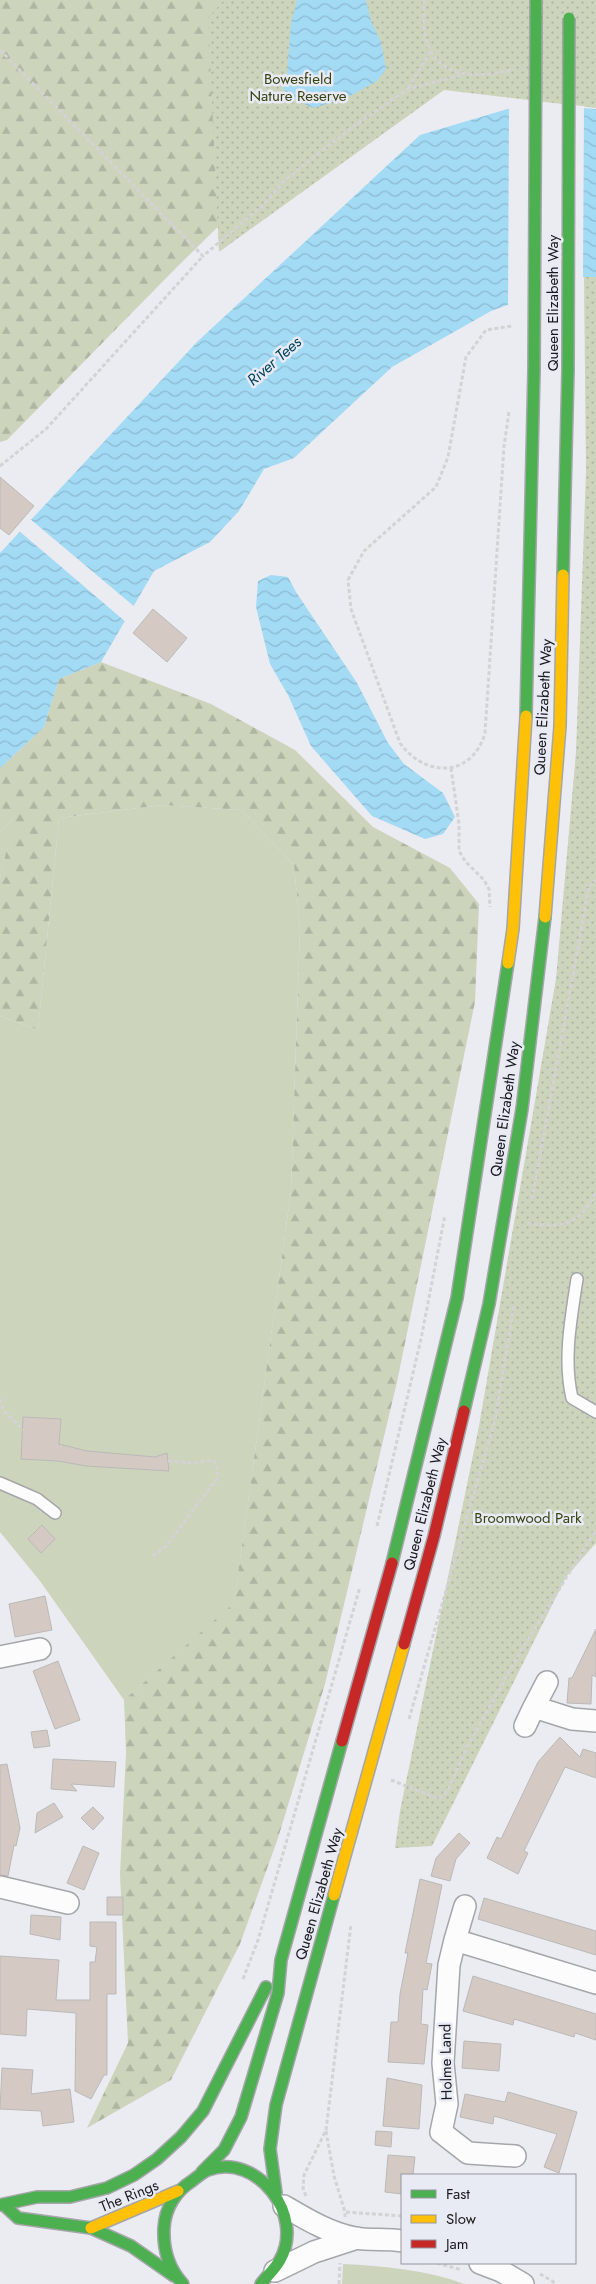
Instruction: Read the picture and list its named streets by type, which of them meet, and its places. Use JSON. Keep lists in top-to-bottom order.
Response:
{
  "streets": {
    "street": ["Queen Elizabeth Way", "Holme Land", "The Rings"]
  },
  "crossings": [
    ["Queen Elizabeth Way", "The Rings"]
  ],
  "water": ["River Tees"],
  "parks": ["Bowesfield Nature Reserve", "Broomwood Park"],
  "legend": ["Fast", "Slow", "Jam"]
}
